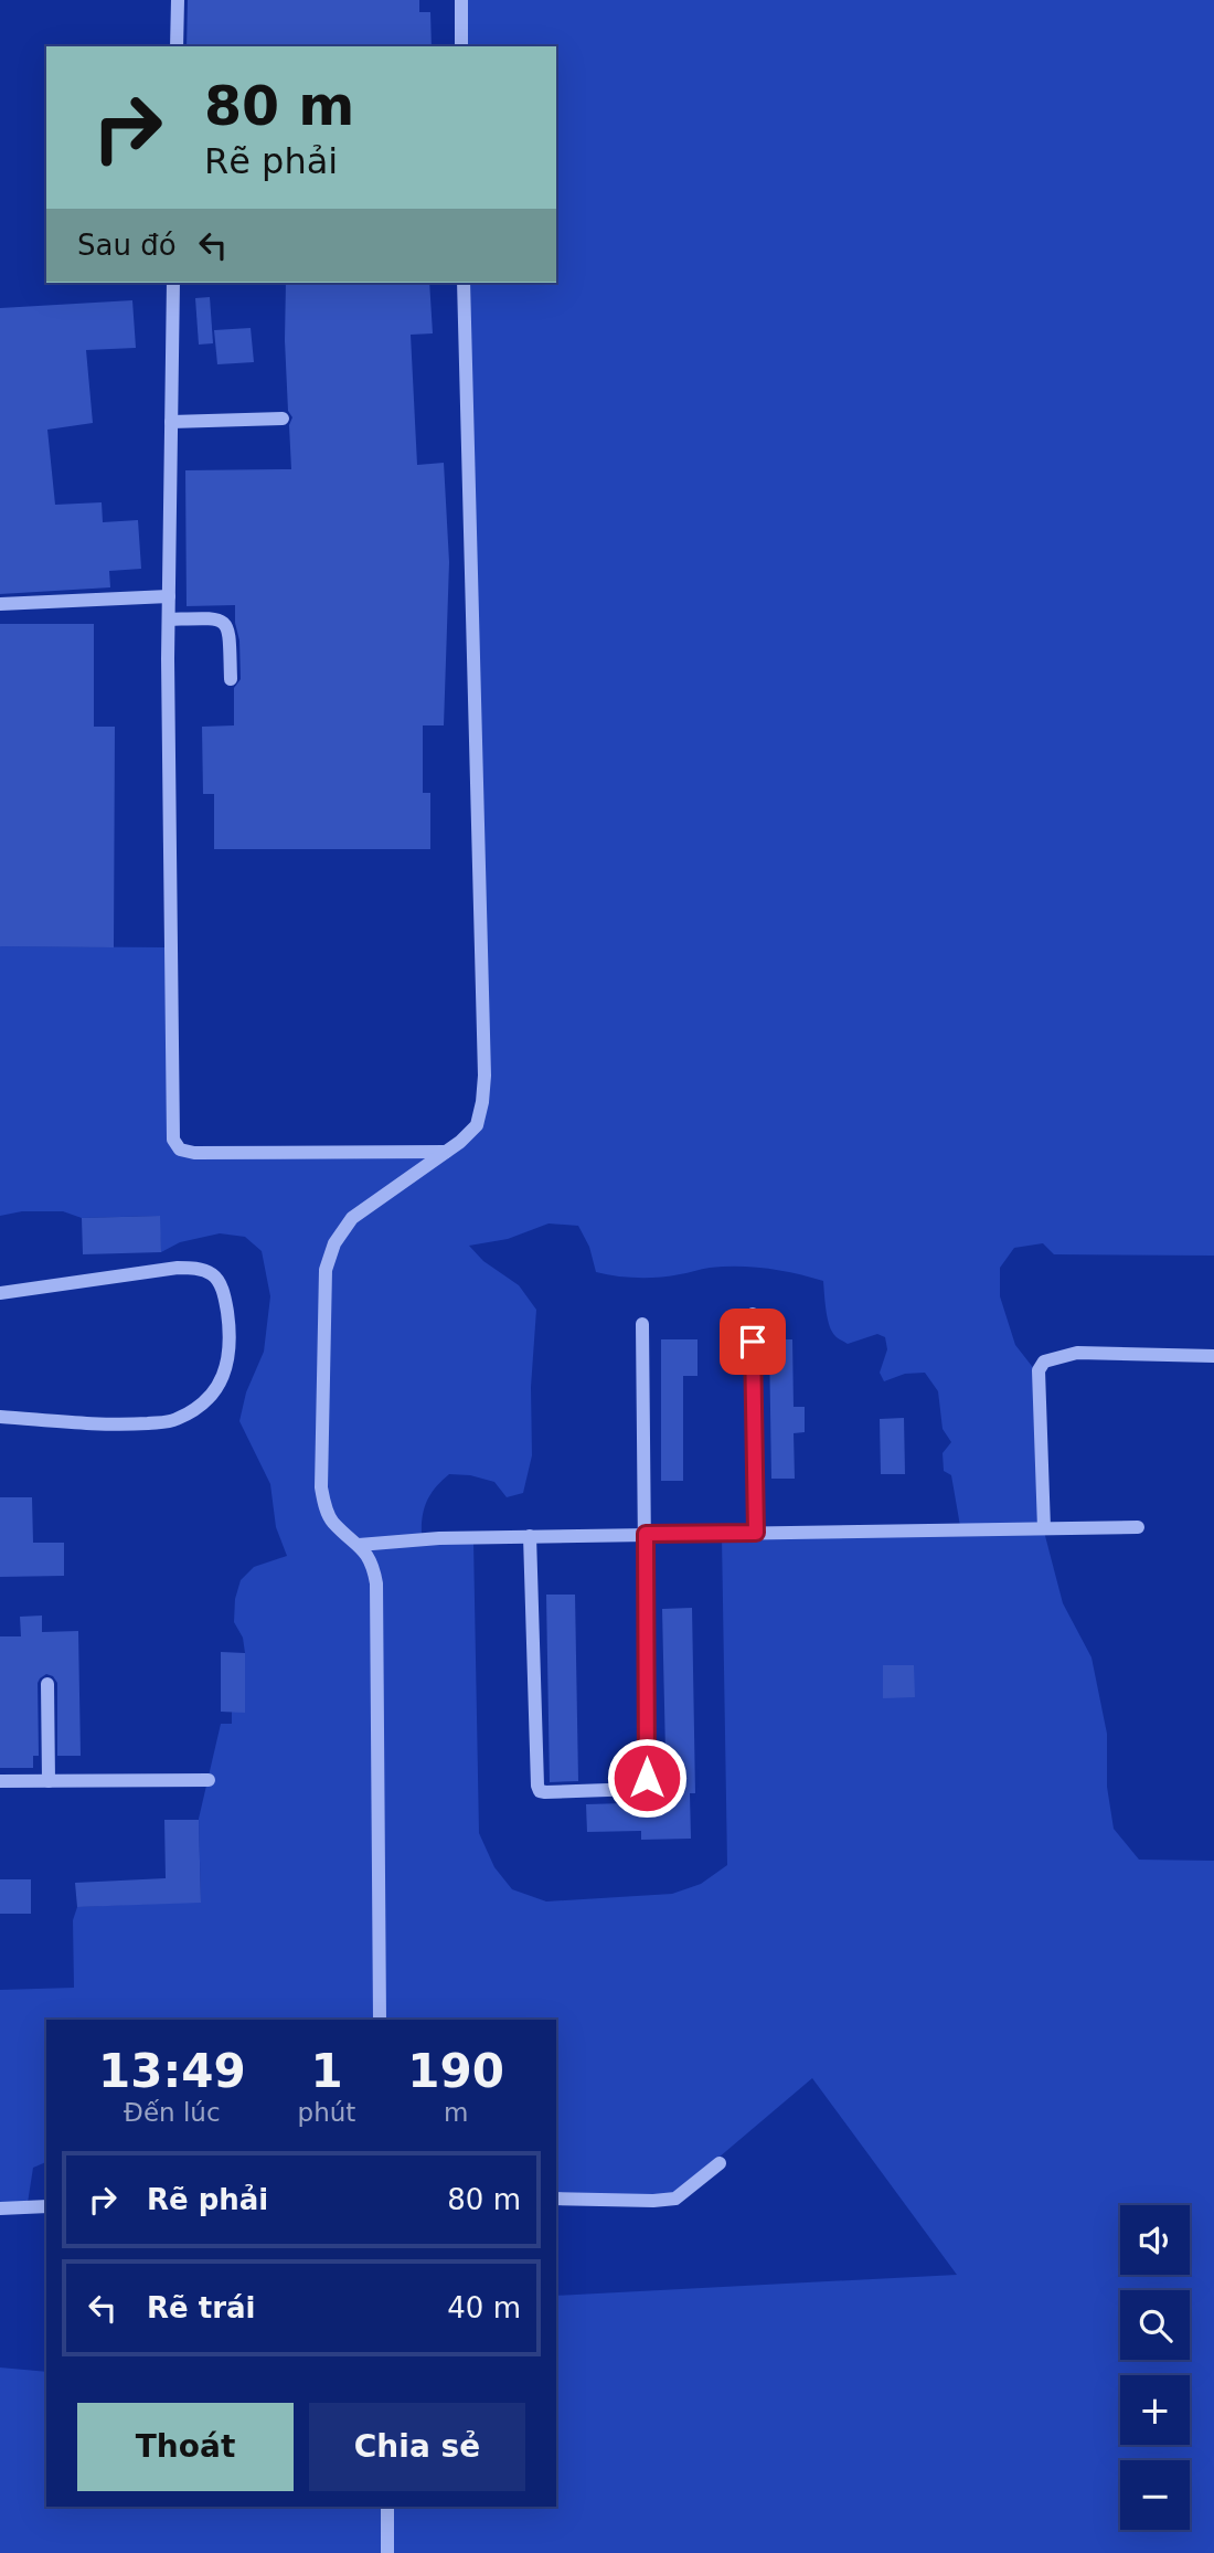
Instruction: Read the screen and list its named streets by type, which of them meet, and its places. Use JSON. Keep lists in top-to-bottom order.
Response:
{
  "page": {
    "turn": ["80 m", "Rẽ phải"],
    "then": "Sau đó",
    "eta": [
      "13:49",
      "Đến lúc",
      "1",
      "phút",
      "190",
      "m"
    ],
    "list": [
      {
        "name": "Rẽ phải",
        "value": "80 m"
      },
      {
        "name": "Rẽ trái",
        "value": "40 m"
      }
    ],
    "map_buttons": ["+", "−"],
    "buttons": ["Thoát", "Chia sẻ"]
  }
}
